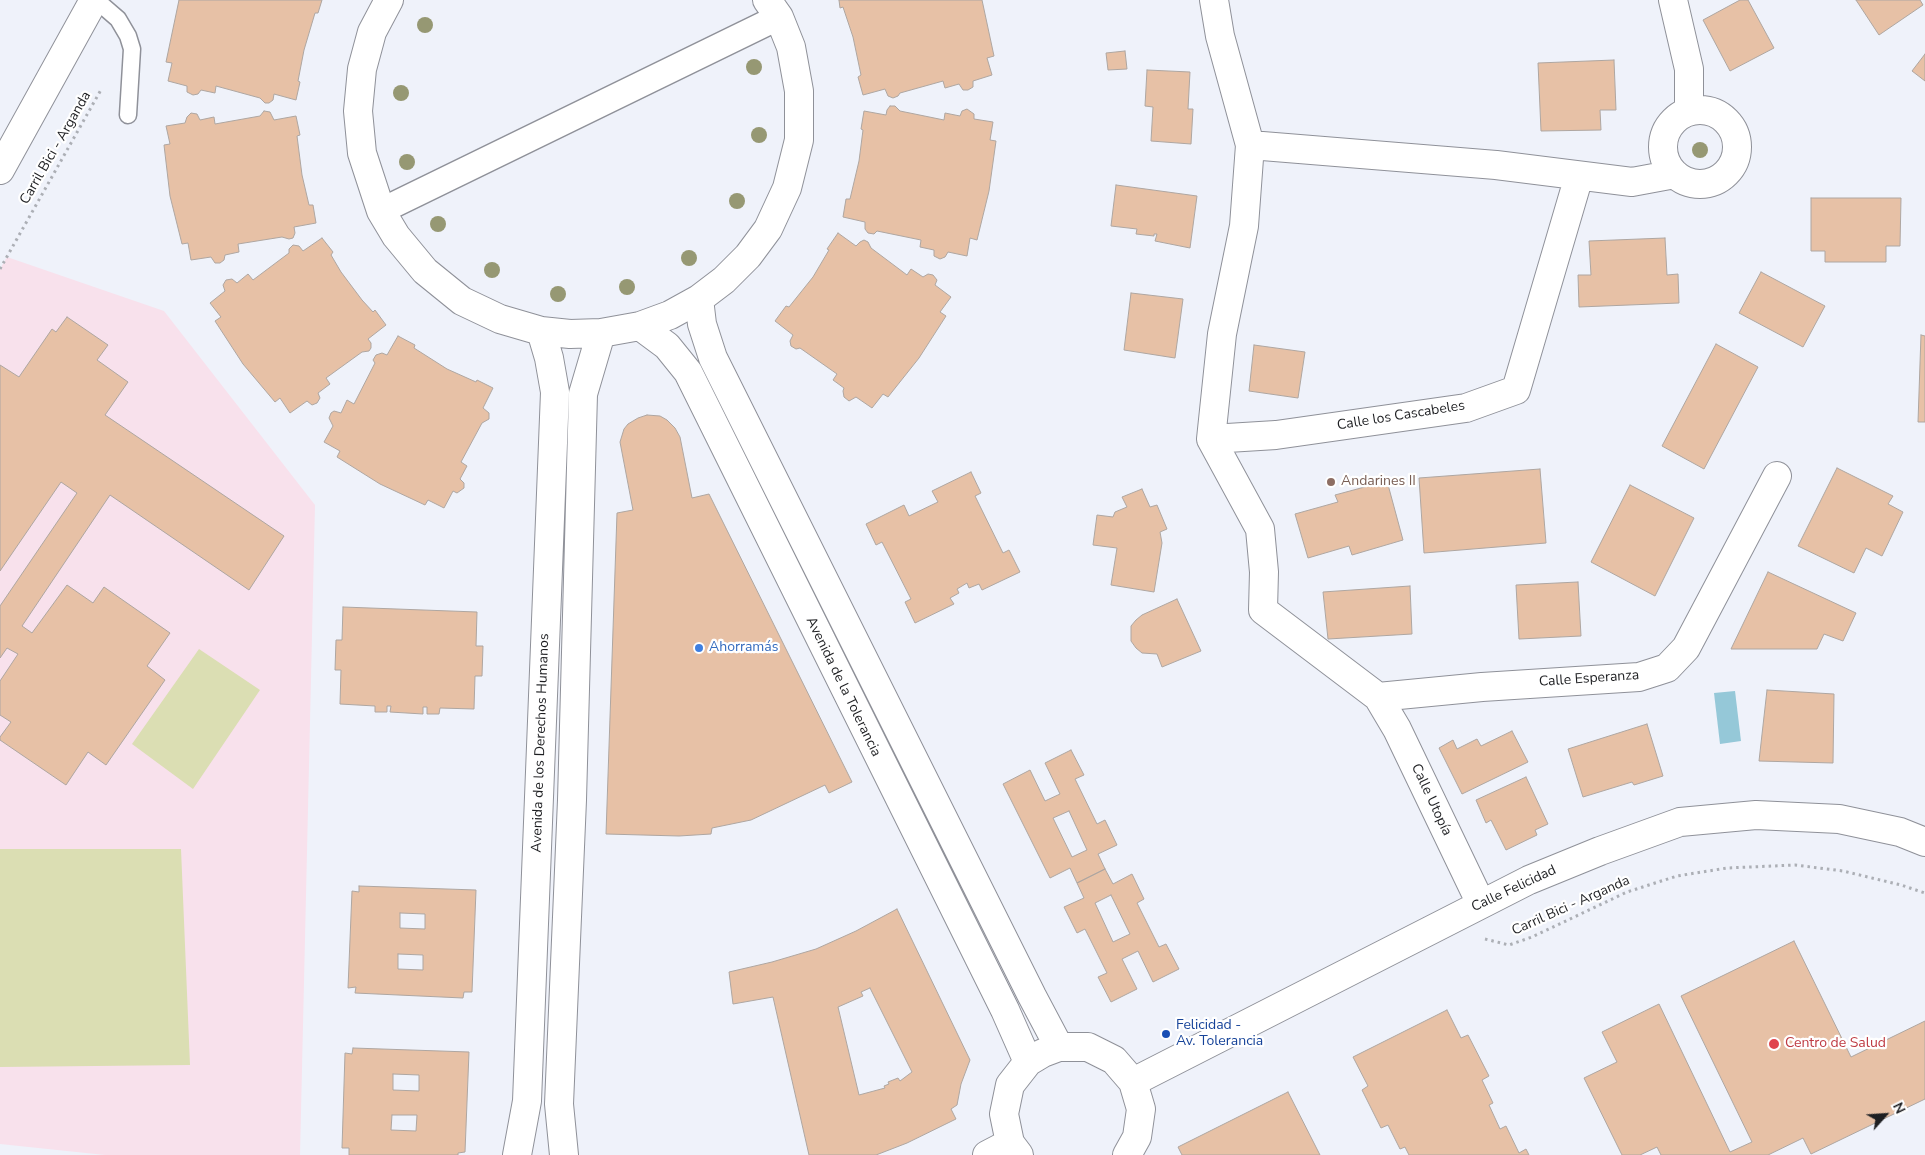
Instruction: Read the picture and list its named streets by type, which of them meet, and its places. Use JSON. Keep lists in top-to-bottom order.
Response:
{
  "streets": {
    "street": [
      "Calle los Cascabeles",
      "Calle Esperanza",
      "Avenida de la Tolerancia",
      "Avenida de los Derechos Humanos",
      "Calle Utopía",
      "Calle Felicidad"
    ],
    "path": ["Carril Bici - Arganda"]
  },
  "crossings": [
    ["Calle Esperanza", "Calle Utopía"],
    ["Calle Utopía", "Calle Felicidad"]
  ],
  "places": [
    "Andarines II",
    "Ahorramás",
    "Felicidad - Av. Tolerancia",
    "Centro de Salud"
  ],
  "north": "top right"
}
